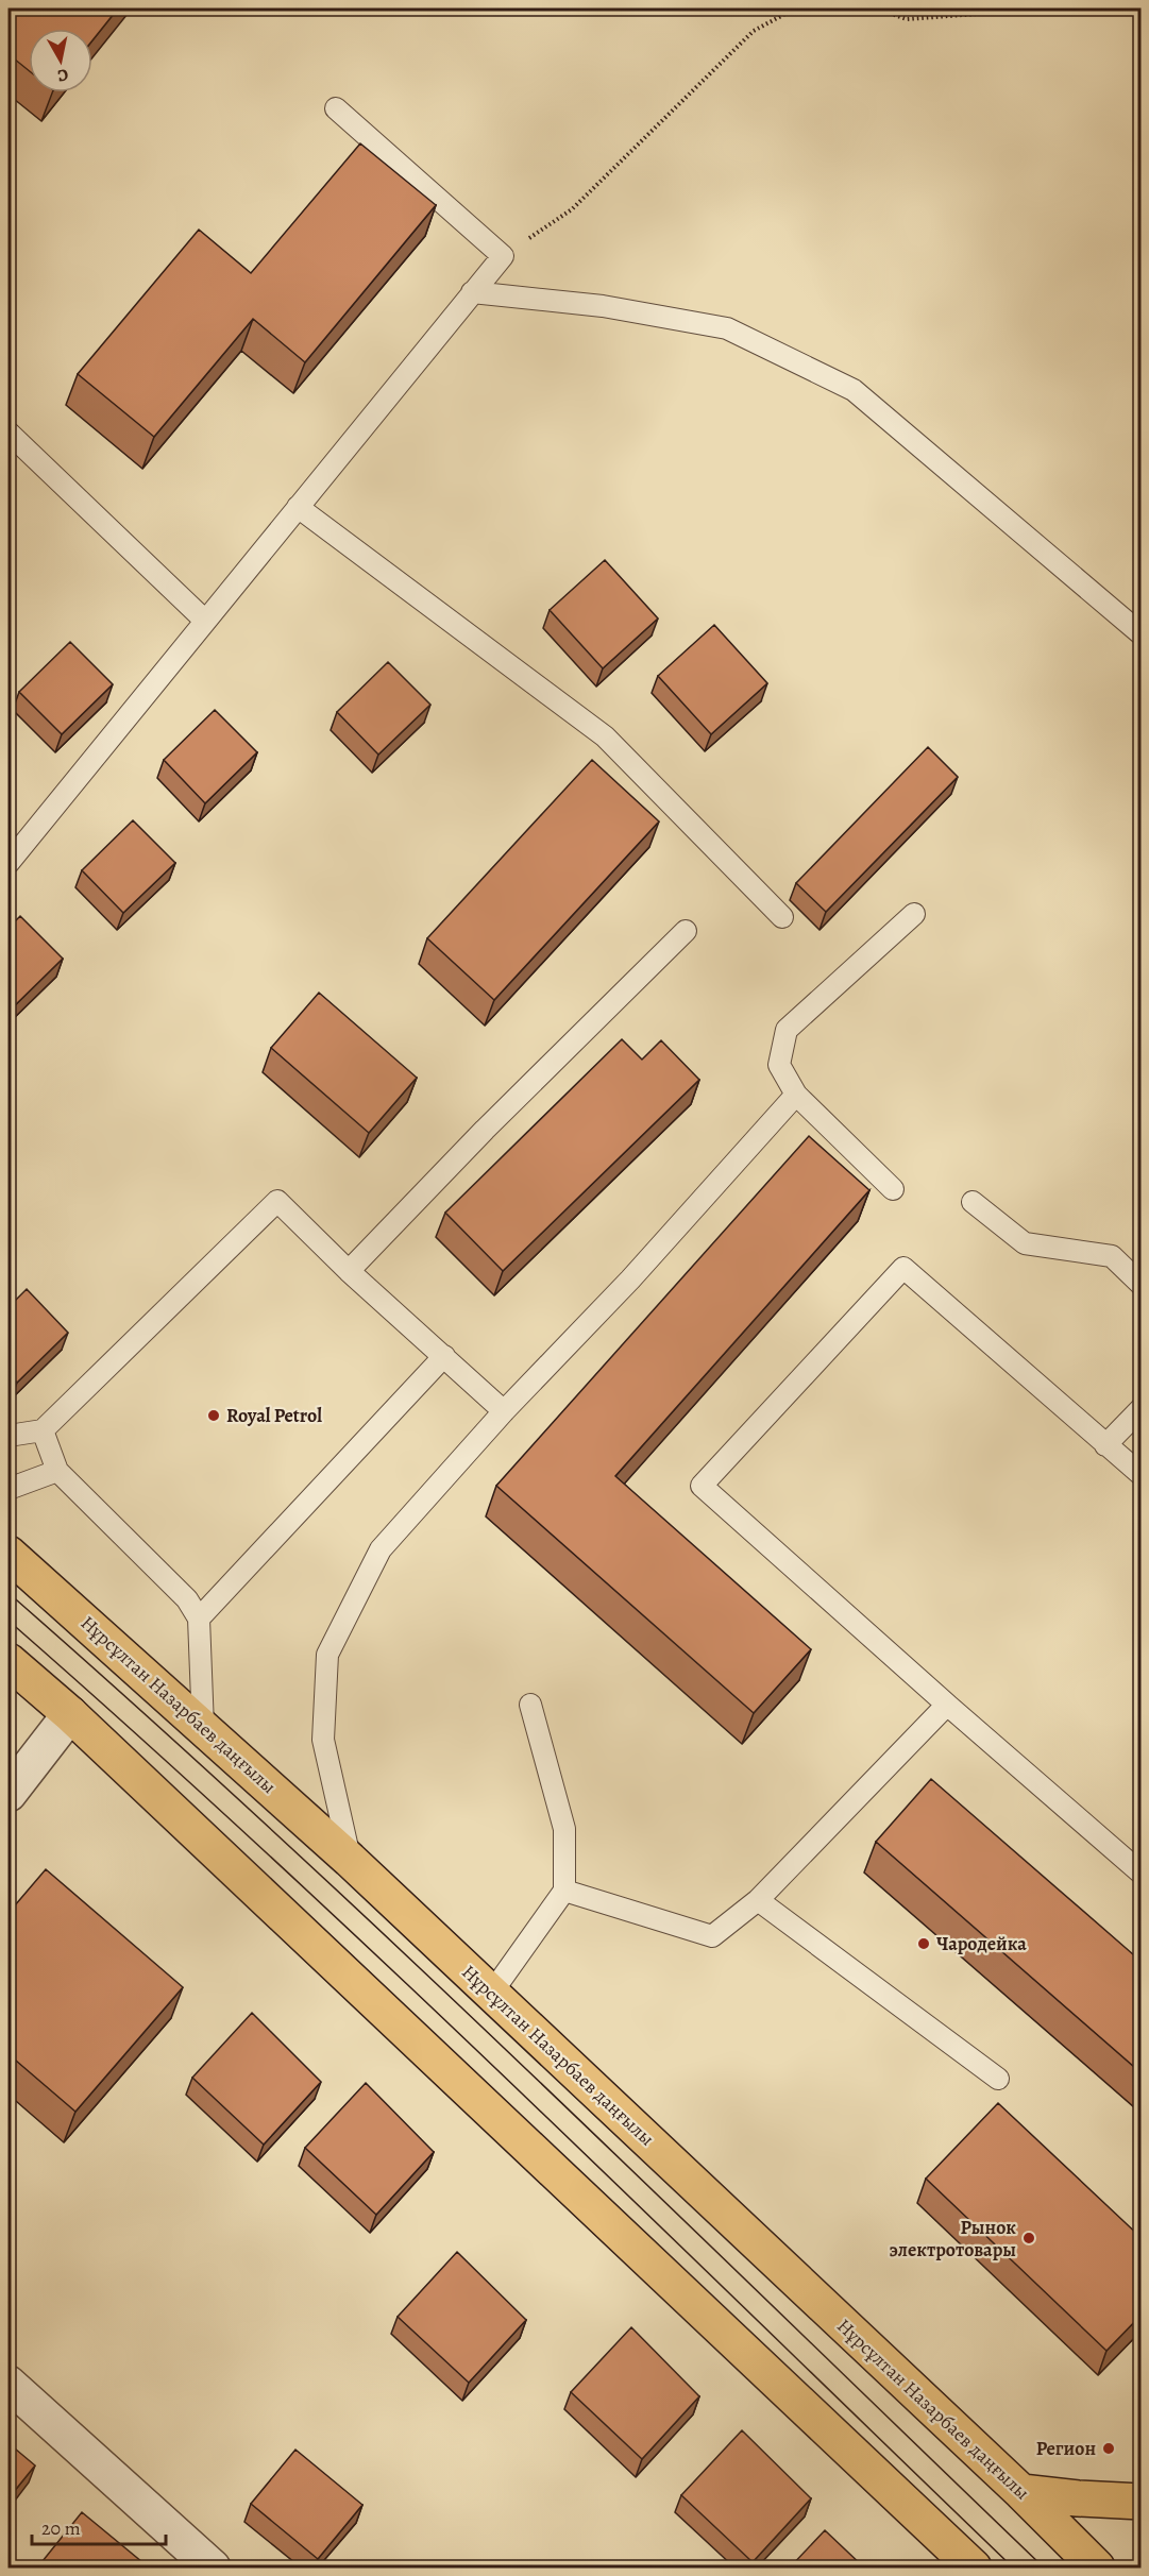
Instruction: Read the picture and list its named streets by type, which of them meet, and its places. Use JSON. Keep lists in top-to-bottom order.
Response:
{
  "streets": {
    "main road": ["Нұрсұлтан Назарбаев даңғылы"]
  },
  "places": [
    "Royal Petrol",
    "Чародейка",
    "Рынок электротовары",
    "Регион"
  ],
  "scale_bar": "20 m",
  "north": "bottom"
}
